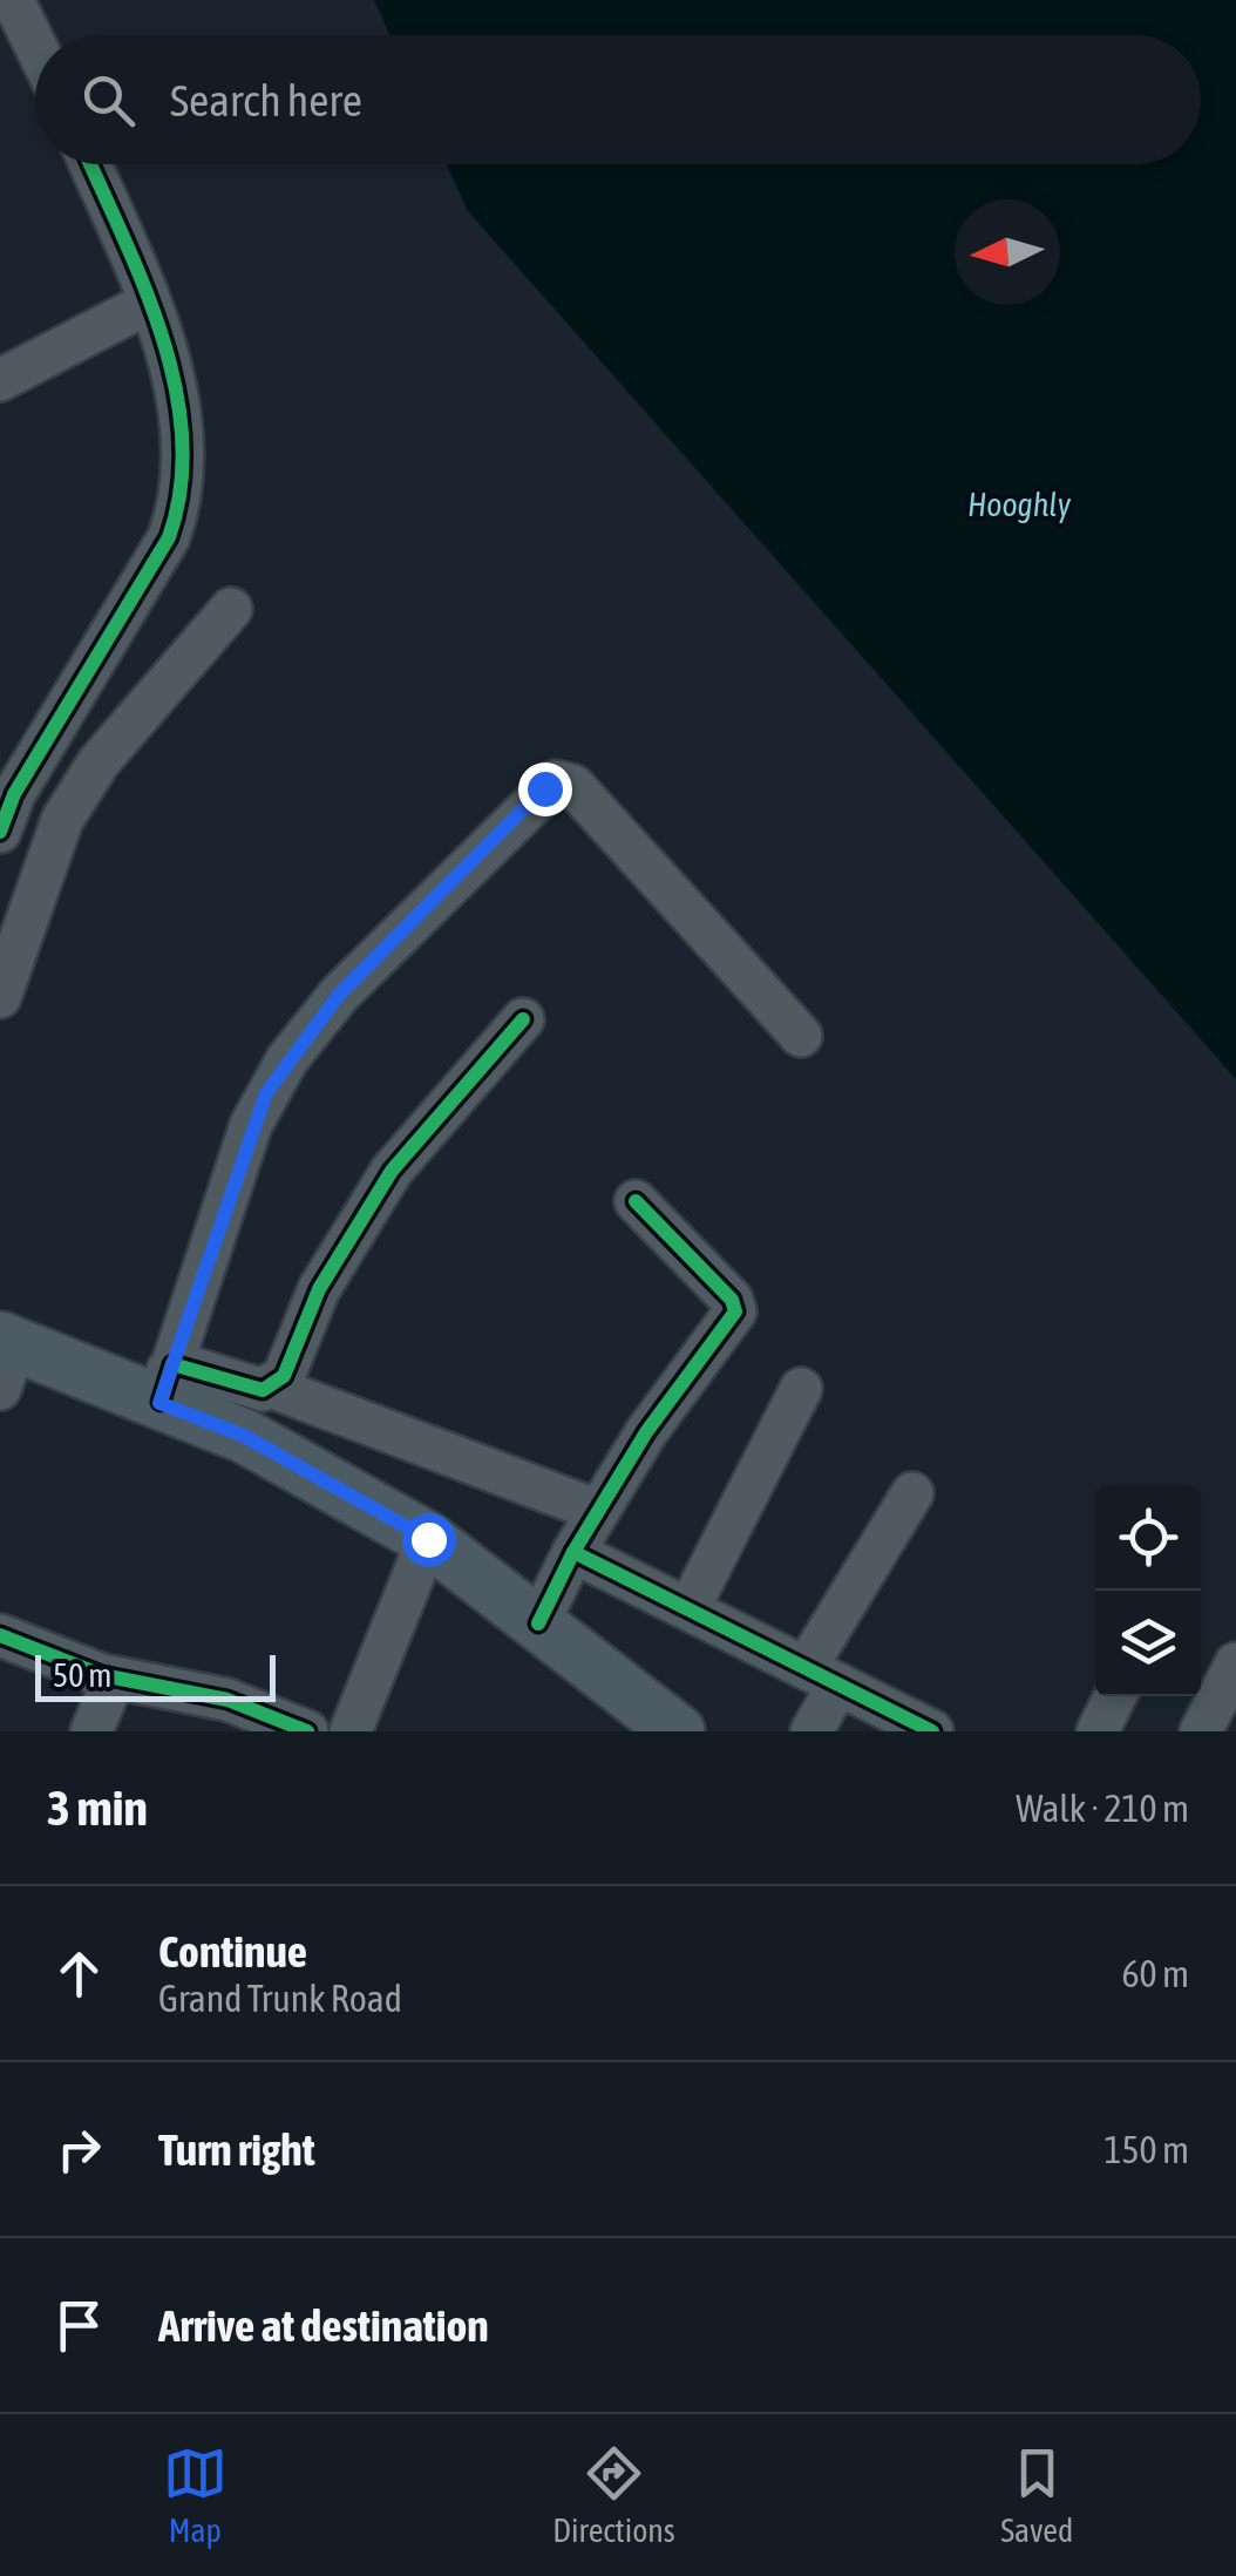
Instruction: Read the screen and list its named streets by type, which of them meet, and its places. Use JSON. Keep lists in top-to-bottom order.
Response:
{
  "water": ["Hooghly"],
  "scale_bar": "50 m",
  "north": "left",
  "page": {
    "search": "Search here",
    "scale": "50 m",
    "heading": ["3 min", "Walk · 210 m"],
    "list": [
      ["Continue", "Grand Trunk Road", "60 m"],
      ["Turn right", "150 m"],
      "Arrive at destination"
    ],
    "nav": ["Map", "Directions", "Saved"]
  }
}
